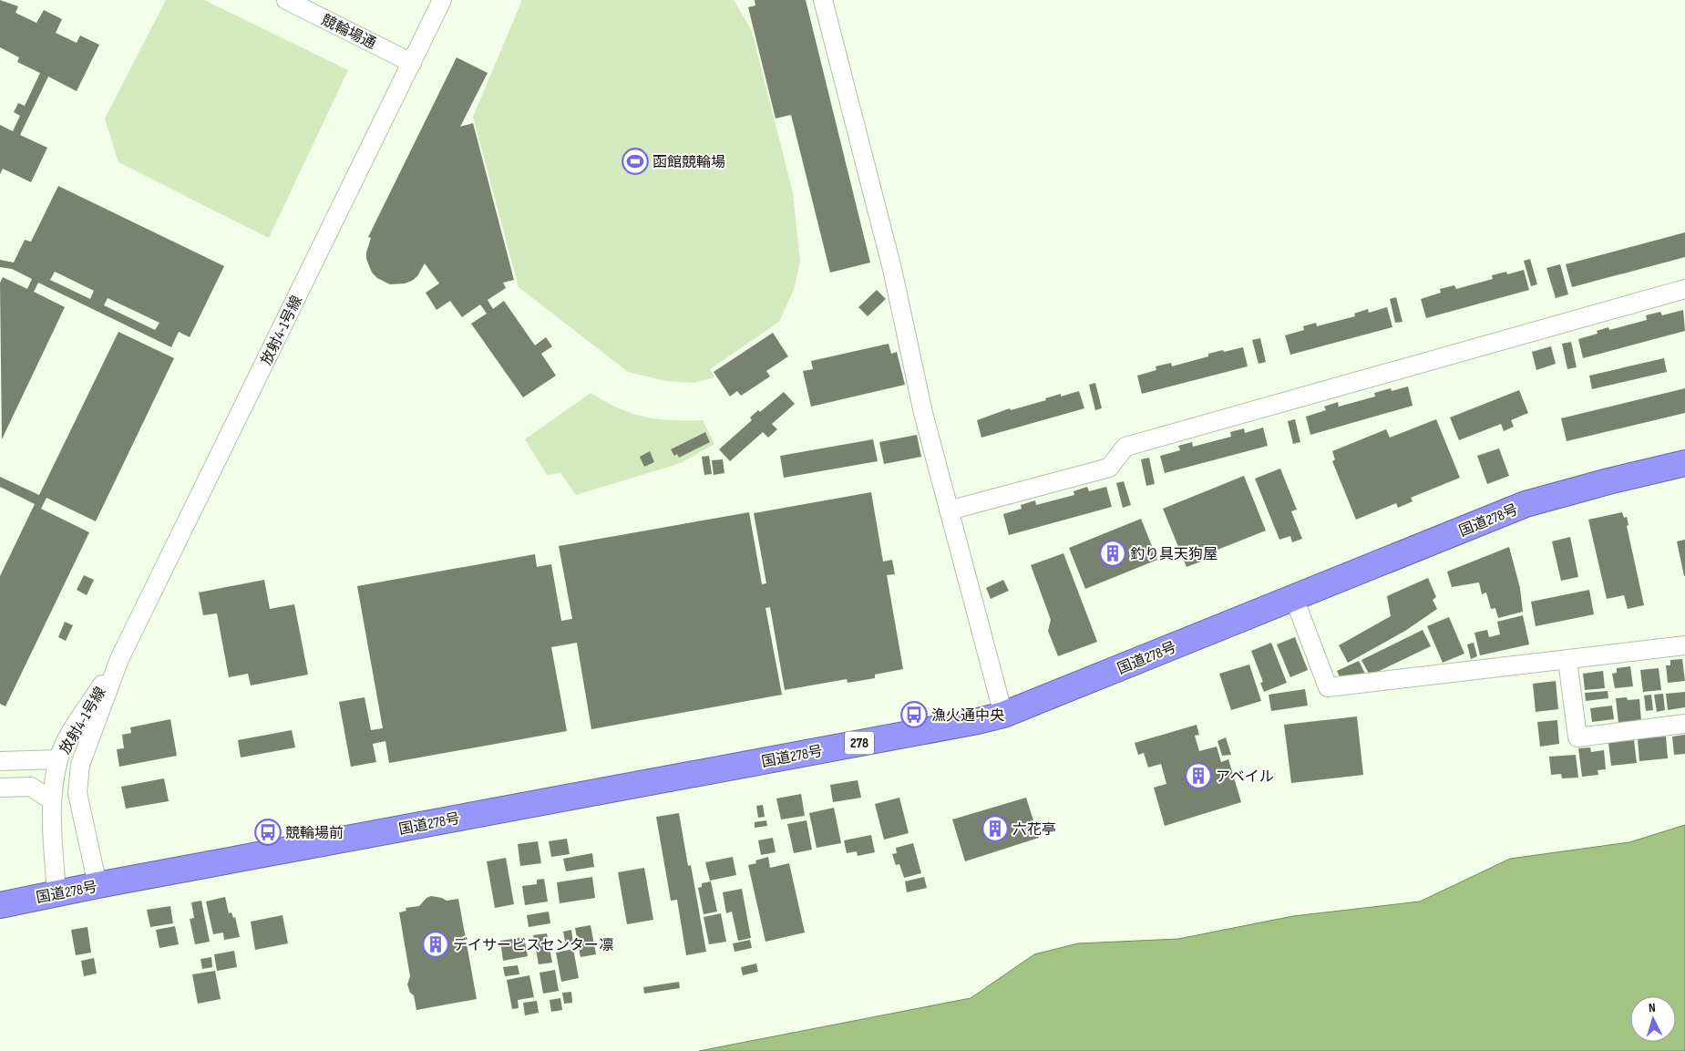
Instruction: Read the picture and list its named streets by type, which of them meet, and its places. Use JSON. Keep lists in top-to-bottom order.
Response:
{
  "streets": {
    "highway": ["国道278号", "278"],
    "street": ["競輪場通", "放射4-1号線"]
  },
  "crossings": [
    ["競輪場通", "放射4-1号線"],
    ["放射4-1号線", "国道278号"]
  ],
  "places": {
    "sports": ["函館競輪場"],
    "building": [
      "釣り具天狗屋",
      "アベイル",
      "六花亭",
      "デイサービスセンター凛"
    ],
    "bus stop": ["漁火通中央", "競輪場前"]
  },
  "north": "top"
}
